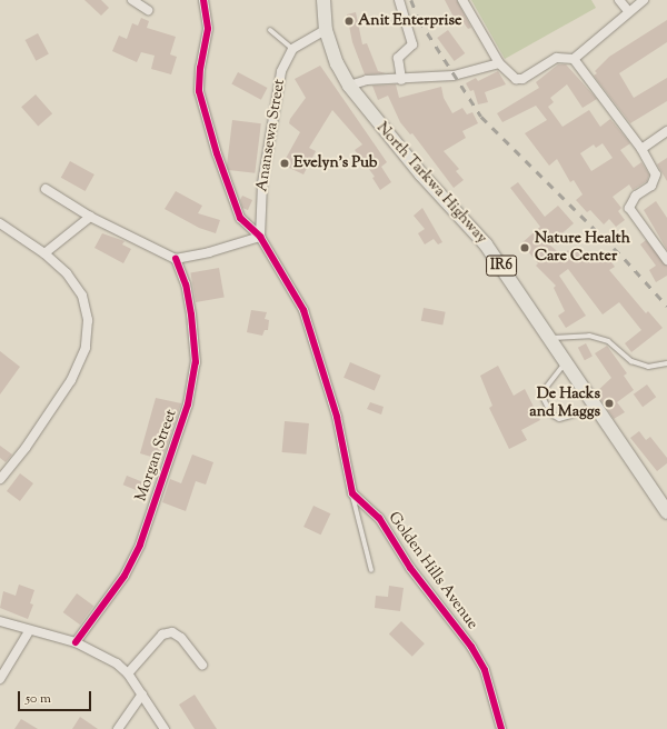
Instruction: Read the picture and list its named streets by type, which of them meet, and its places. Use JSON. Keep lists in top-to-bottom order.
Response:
{
  "streets": {
    "main road": ["North Tarkwa Highway", "IR6"],
    "street": ["Anansewa Street", "Morgan Street", "Golden Hills Avenue"]
  },
  "places": [
    "Anit Enterprise",
    "Evelyn's Pub",
    "Nature Health Care Center",
    "De Hacks and Maggs"
  ],
  "scale_bar": "50 m"
}
